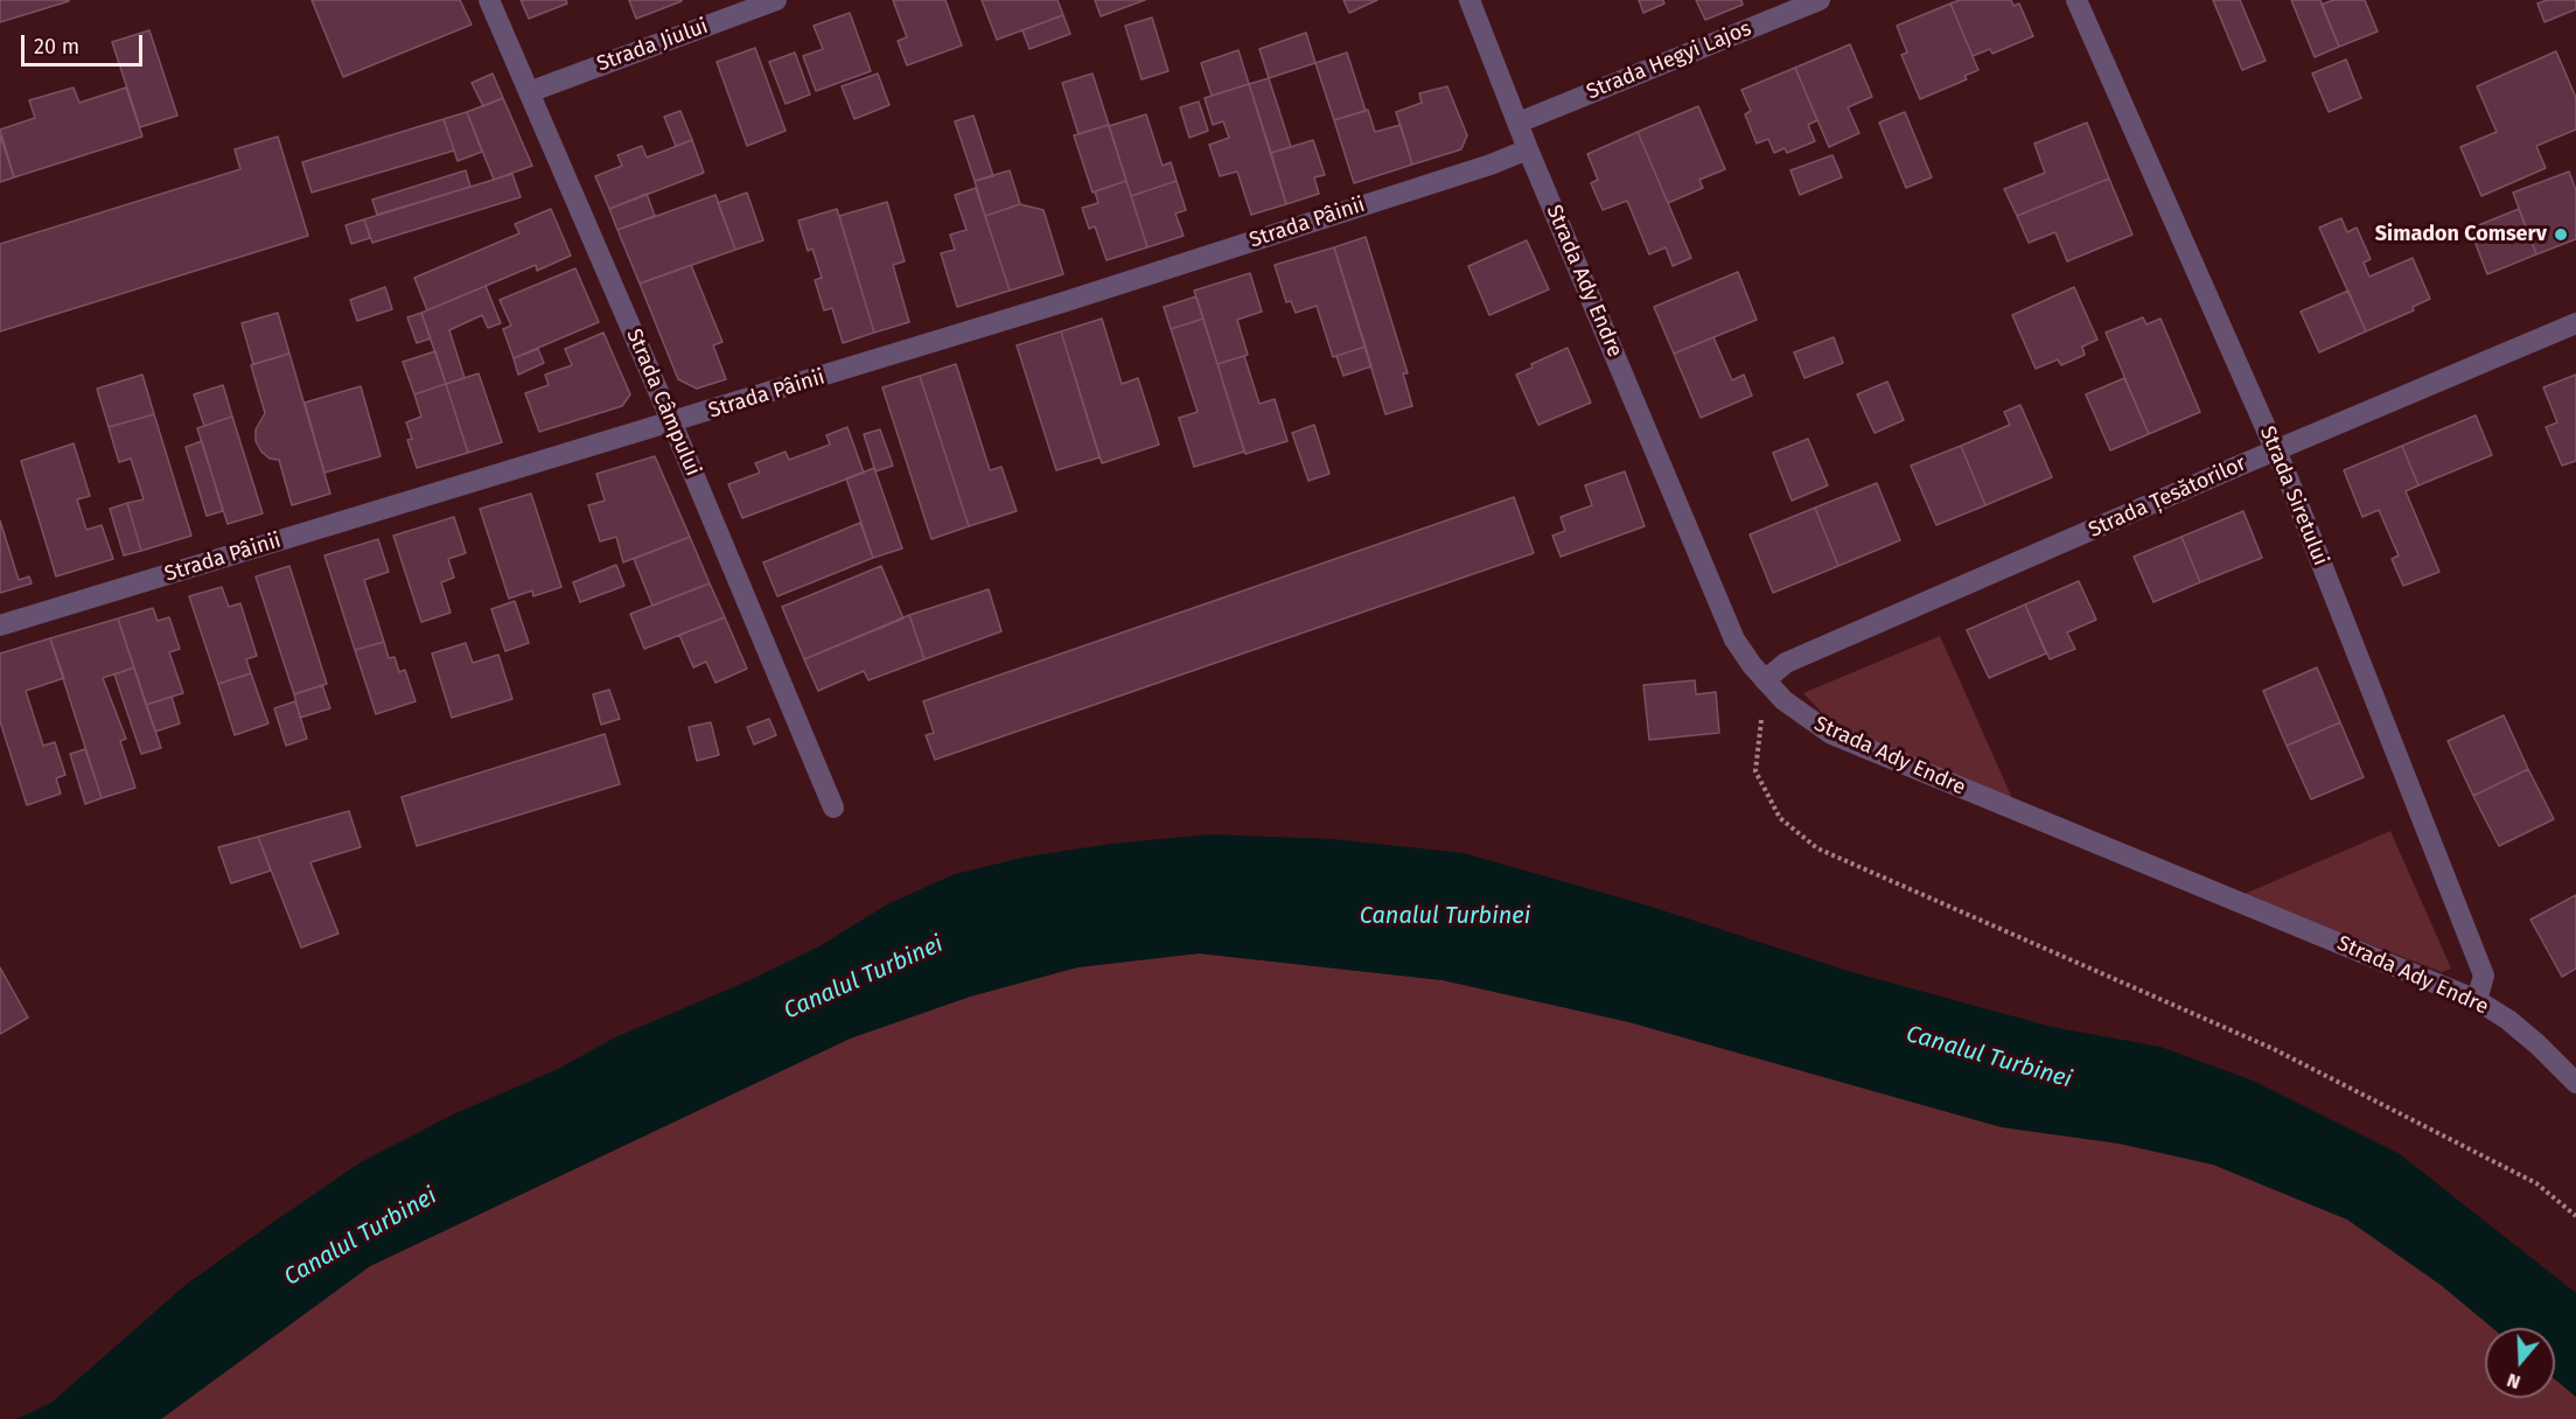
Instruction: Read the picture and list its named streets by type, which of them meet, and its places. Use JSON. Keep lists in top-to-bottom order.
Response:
{
  "streets": {
    "street": [
      "Strada Jiului",
      "Strada Hegyi Lajos",
      "Strada Pâinii",
      "Strada Ady Endre",
      "Strada Câmpului",
      "Strada Siretului",
      "Strada Țesătorilor"
    ]
  },
  "crossings": [
    ["Strada Jiului", "Strada Câmpului"],
    ["Strada Hegyi Lajos", "Strada Ady Endre"],
    ["Strada Pâinii", "Strada Ady Endre"],
    ["Strada Pâinii", "Strada Câmpului"],
    ["Strada Ady Endre", "Strada Siretului"],
    ["Strada Ady Endre", "Strada Țesătorilor"],
    ["Strada Siretului", "Strada Țesătorilor"]
  ],
  "water": ["Canalul Turbinei"],
  "places": ["Simadon Comserv"],
  "scale_bar": "20 m",
  "north": "bottom"
}
